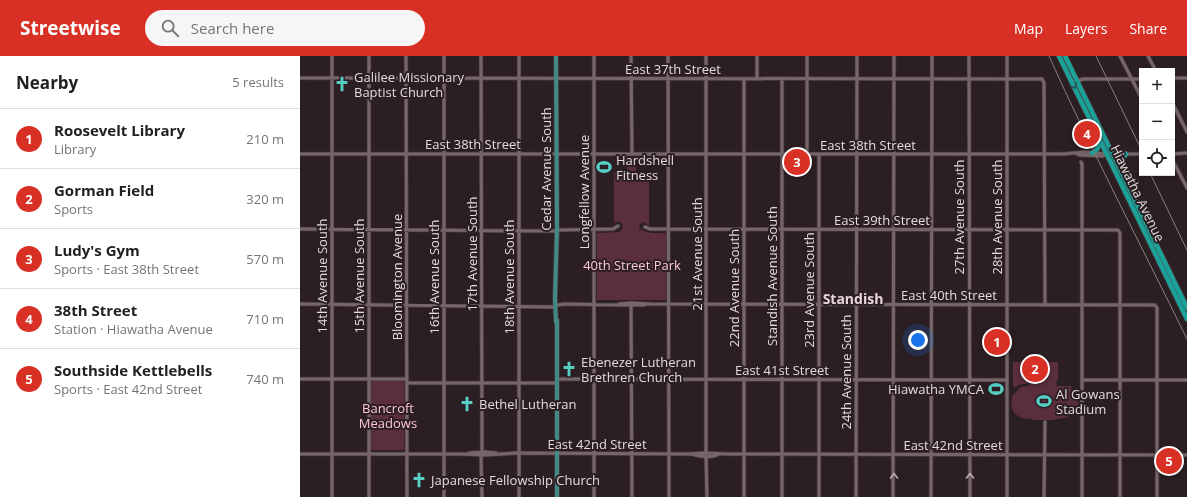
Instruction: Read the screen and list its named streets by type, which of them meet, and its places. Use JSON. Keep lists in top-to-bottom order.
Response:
{
  "streets": {
    "highway": ["Hiawatha Avenue"],
    "main road": ["Cedar Avenue South"],
    "street": [
      "East 37th Street",
      "East 38th Street",
      "Longfellow Avenue",
      "27th Avenue South",
      "28th Avenue South",
      "East 39th Street",
      "17th Avenue South",
      "21st Avenue South",
      "14th Avenue South",
      "15th Avenue South",
      "Standish Avenue South",
      "Bloomington Avenue",
      "16th Avenue South",
      "18th Avenue South",
      "22nd Avenue South",
      "23rd Avenue South",
      "East 40th Street",
      "East 41st Street",
      "24th Avenue South",
      "East 42nd Street"
    ]
  },
  "crossings": [
    ["East 37th Street", "East 38th Street"],
    ["East 37th Street", "Cedar Avenue South"],
    ["East 37th Street", "Longfellow Avenue"],
    ["East 37th Street", "27th Avenue South"],
    ["East 37th Street", "28th Avenue South"],
    ["East 37th Street", "17th Avenue South"],
    ["East 37th Street", "21st Avenue South"],
    ["East 37th Street", "14th Avenue South"],
    ["East 37th Street", "15th Avenue South"],
    ["East 37th Street", "Standish Avenue South"],
    ["East 37th Street", "Bloomington Avenue"],
    ["East 37th Street", "16th Avenue South"],
    ["East 37th Street", "18th Avenue South"],
    ["East 37th Street", "22nd Avenue South"],
    ["East 37th Street", "24th Avenue South"],
    ["East 38th Street", "Cedar Avenue South"],
    ["East 38th Street", "Longfellow Avenue"],
    ["East 38th Street", "Hiawatha Avenue"],
    ["East 38th Street", "27th Avenue South"],
    ["East 38th Street", "28th Avenue South"],
    ["East 38th Street", "17th Avenue South"],
    ["East 38th Street", "21st Avenue South"],
    ["East 38th Street", "14th Avenue South"],
    ["East 38th Street", "15th Avenue South"],
    ["East 38th Street", "Standish Avenue South"],
    ["East 38th Street", "Bloomington Avenue"],
    ["East 38th Street", "16th Avenue South"],
    ["East 38th Street", "18th Avenue South"],
    ["East 38th Street", "22nd Avenue South"],
    ["East 38th Street", "23rd Avenue South"],
    ["East 38th Street", "24th Avenue South"],
    ["Cedar Avenue South", "East 40th Street"],
    ["Cedar Avenue South", "East 41st Street"],
    ["Cedar Avenue South", "East 42nd Street"],
    ["Longfellow Avenue", "East 40th Street"],
    ["Longfellow Avenue", "East 41st Street"],
    ["Longfellow Avenue", "East 42nd Street"],
    ["27th Avenue South", "East 39th Street"],
    ["27th Avenue South", "East 40th Street"],
    ["27th Avenue South", "East 41st Street"],
    ["27th Avenue South", "East 42nd Street"],
    ["28th Avenue South", "East 39th Street"],
    ["28th Avenue South", "East 40th Street"],
    ["28th Avenue South", "East 41st Street"],
    ["28th Avenue South", "East 42nd Street"],
    ["East 39th Street", "21st Avenue South"],
    ["East 39th Street", "Standish Avenue South"],
    ["East 39th Street", "22nd Avenue South"],
    ["East 39th Street", "23rd Avenue South"],
    ["East 39th Street", "East 40th Street"],
    ["East 39th Street", "24th Avenue South"],
    ["17th Avenue South", "East 40th Street"],
    ["17th Avenue South", "East 41st Street"],
    ["17th Avenue South", "East 42nd Street"],
    ["21st Avenue South", "East 40th Street"],
    ["21st Avenue South", "East 41st Street"],
    ["21st Avenue South", "East 42nd Street"],
    ["14th Avenue South", "East 40th Street"],
    ["14th Avenue South", "East 41st Street"],
    ["14th Avenue South", "East 42nd Street"],
    ["15th Avenue South", "East 40th Street"],
    ["15th Avenue South", "East 41st Street"],
    ["15th Avenue South", "East 42nd Street"],
    ["Standish Avenue South", "East 40th Street"],
    ["Standish Avenue South", "East 41st Street"],
    ["Standish Avenue South", "East 42nd Street"],
    ["Bloomington Avenue", "East 40th Street"],
    ["Bloomington Avenue", "East 41st Street"],
    ["Bloomington Avenue", "East 42nd Street"],
    ["16th Avenue South", "East 40th Street"],
    ["16th Avenue South", "East 41st Street"],
    ["16th Avenue South", "East 42nd Street"],
    ["18th Avenue South", "East 40th Street"],
    ["18th Avenue South", "East 41st Street"],
    ["18th Avenue South", "East 42nd Street"],
    ["22nd Avenue South", "East 40th Street"],
    ["22nd Avenue South", "East 41st Street"],
    ["22nd Avenue South", "East 42nd Street"],
    ["23rd Avenue South", "East 40th Street"],
    ["23rd Avenue South", "East 41st Street"],
    ["23rd Avenue South", "East 42nd Street"],
    ["East 40th Street", "24th Avenue South"],
    ["East 41st Street", "24th Avenue South"],
    ["24th Avenue South", "East 42nd Street"]
  ],
  "districts": ["Standish"],
  "parks": ["40th Street Park", "Bancroft Meadows"],
  "places": {
    "church": [
      "Galilee Missionary Baptist Church",
      "Ebenezer Lutheran Brethren Church",
      "Bethel Lutheran",
      "Japanese Fellowship Church"
    ],
    "sports": ["Hardshell Fitness", "Hiawatha YMCA", "Al Gowans Stadium"]
  },
  "page": {
    "header": "Streetwise",
    "search": "Search here",
    "nav": ["Map", "Layers", "Share"],
    "heading": ["Nearby", "5 results"],
    "map_buttons": ["+", "−"],
    "list": [
      {
        "mark": "1",
        "name": "Roosevelt Library",
        "note": "Library",
        "value": "210 m"
      },
      {
        "mark": "2",
        "name": "Gorman Field",
        "note": "Sports",
        "value": "320 m"
      },
      {
        "mark": "3",
        "name": "Ludy's Gym",
        "note": "Sports · East 38th Street",
        "value": "570 m"
      },
      {
        "mark": "4",
        "name": "38th Street",
        "note": "Station · Hiawatha Avenue",
        "value": "710 m"
      },
      {
        "mark": "5",
        "name": "Southside Kettlebells",
        "note": "Sports · East 42nd Street",
        "value": "740 m"
      }
    ],
    "pins": [
      "4",
      "3",
      "1",
      "2",
      "5"
    ]
  }
}
